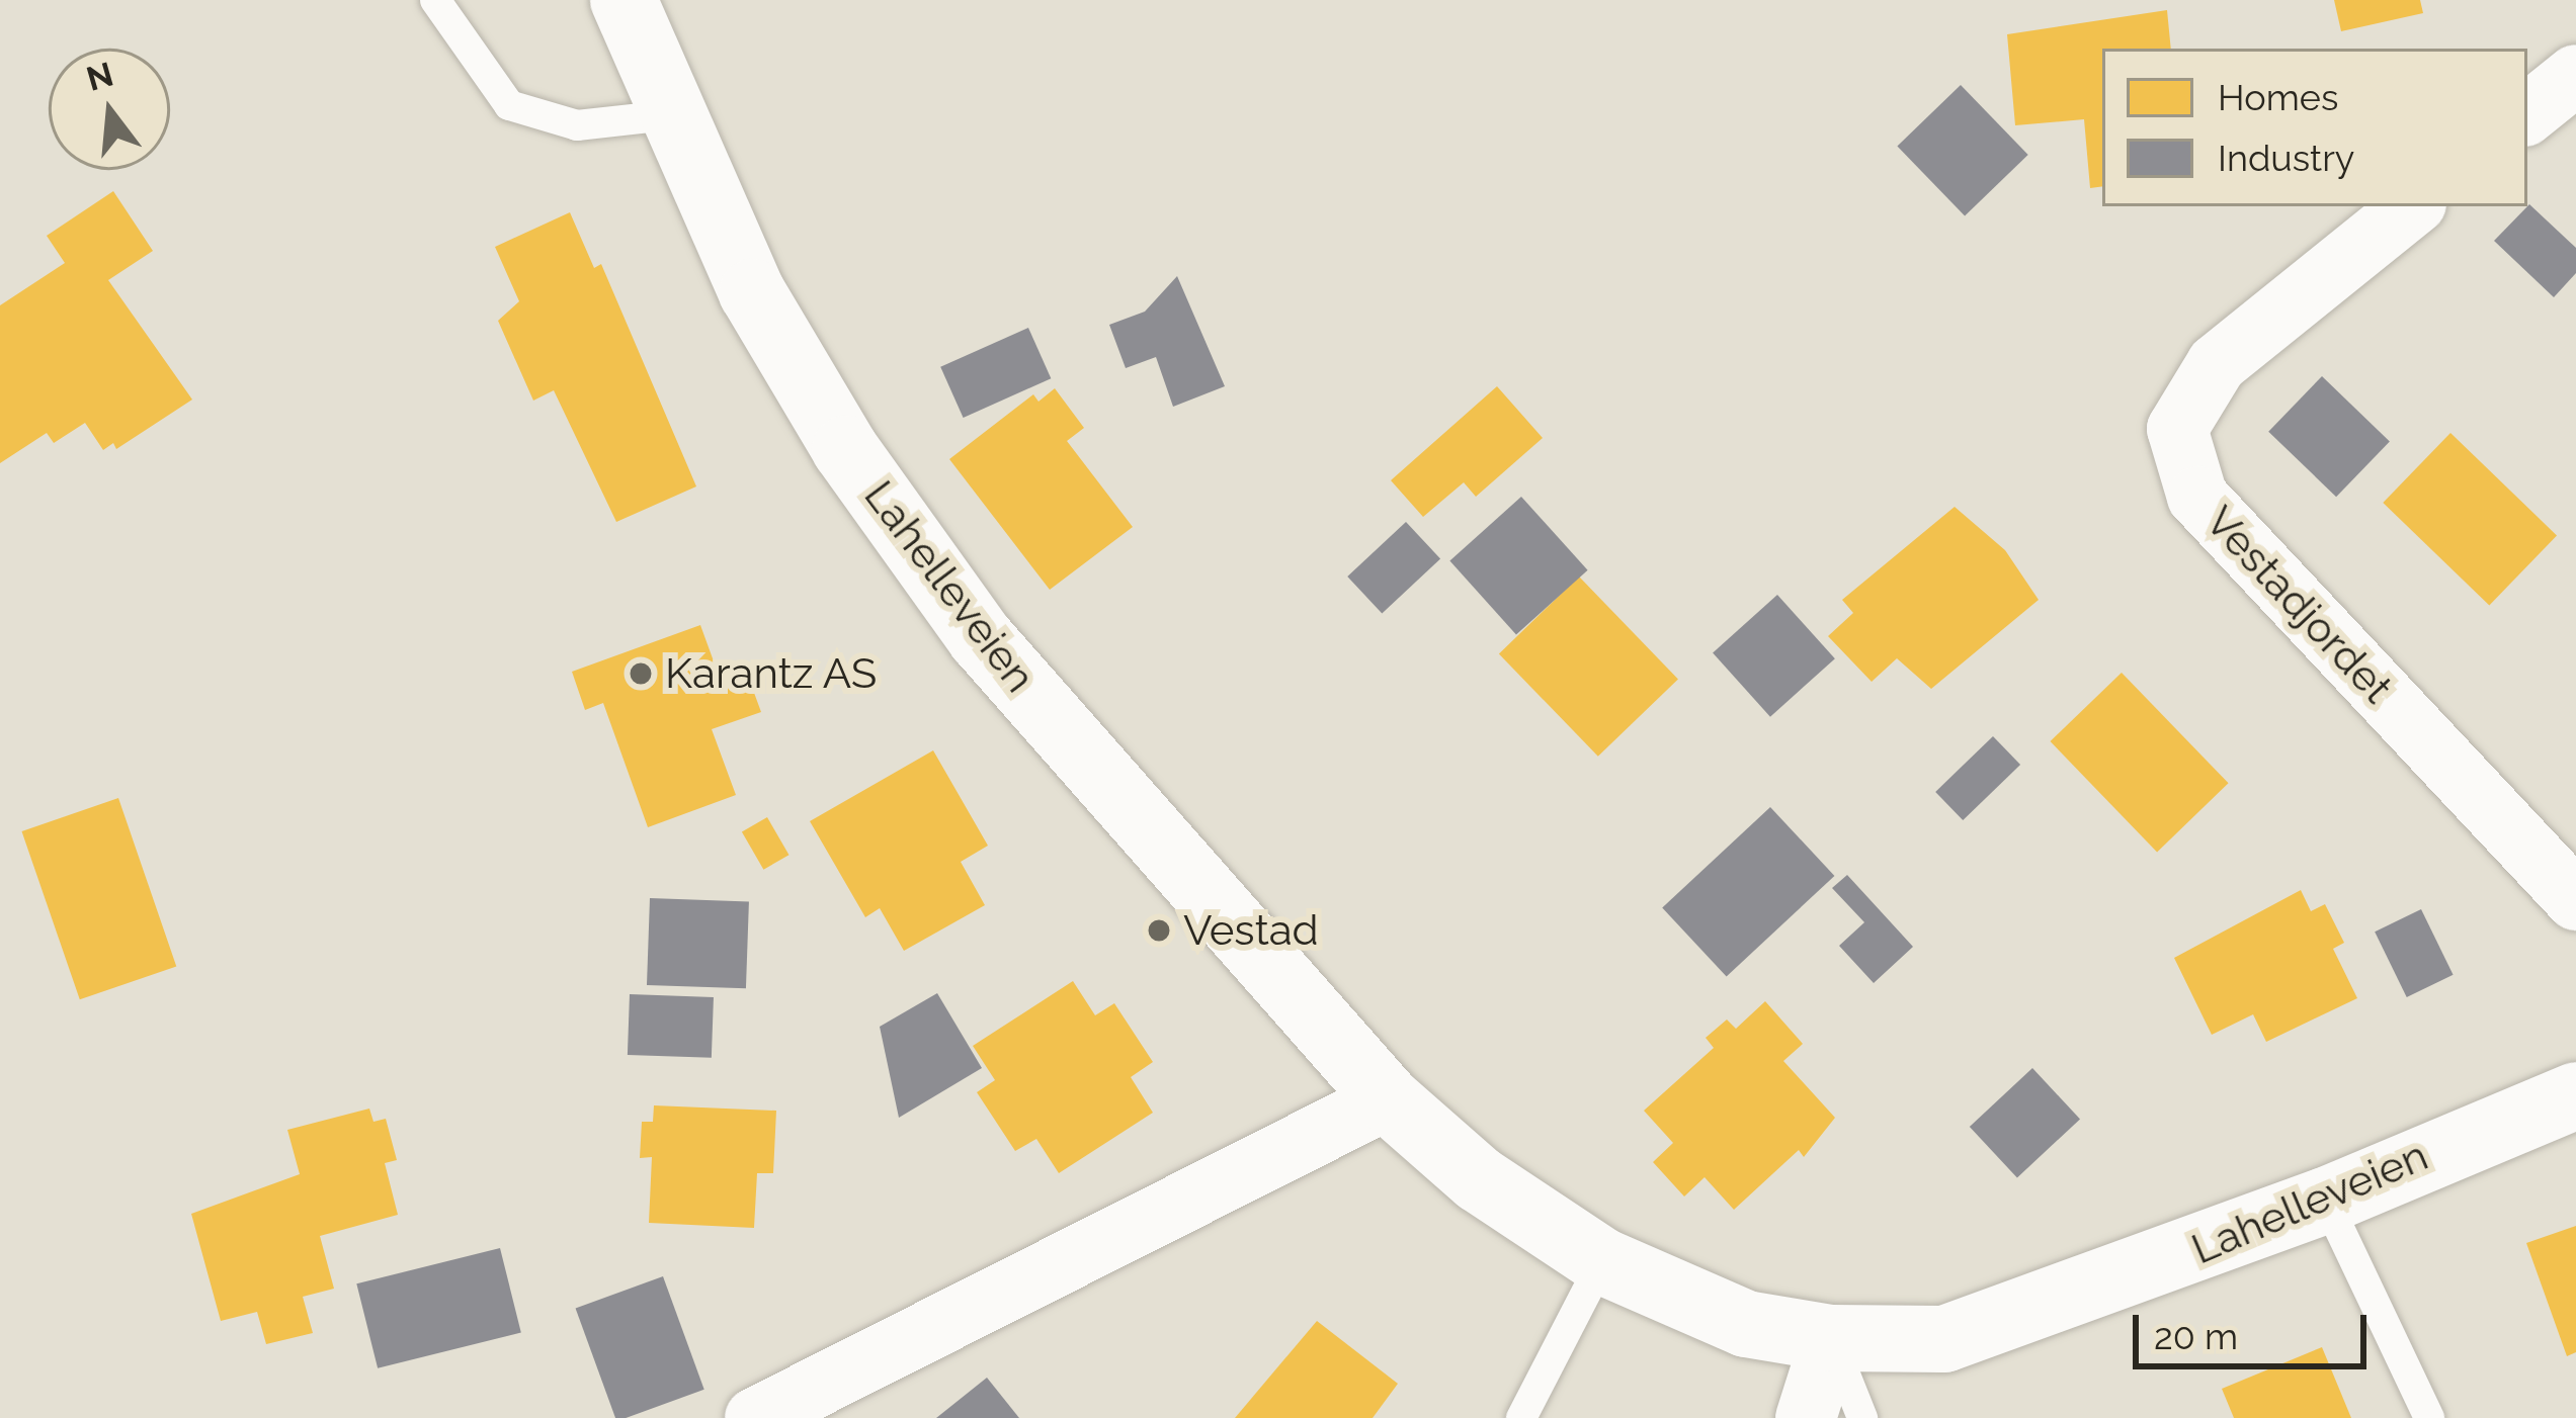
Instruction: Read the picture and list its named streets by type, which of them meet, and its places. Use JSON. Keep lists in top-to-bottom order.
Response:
{
  "streets": {
    "street": ["Lahelleveien", "Vestadjordet"]
  },
  "places": ["Karantz AS", "Vestad"],
  "legend": ["Homes", "Industry"],
  "scale_bar": "20 m",
  "north": "top"
}
